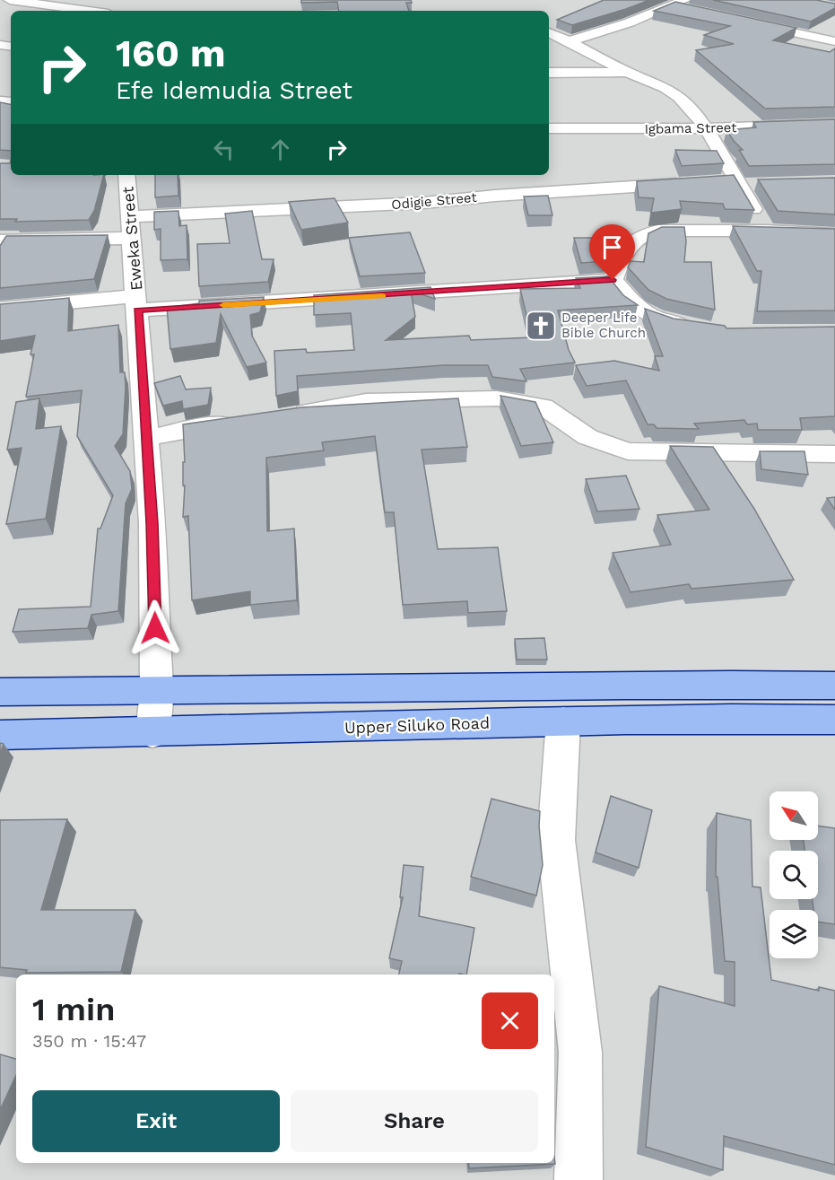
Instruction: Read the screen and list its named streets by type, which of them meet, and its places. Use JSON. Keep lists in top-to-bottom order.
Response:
{
  "streets": {
    "main road": ["Upper Siluko Road"],
    "street": ["Igbama Street", "Odigie Street", "Eweka Street"]
  },
  "crossings": [
    ["Odigie Street", "Eweka Street"]
  ],
  "places": {
    "church": ["Deeper Life Bible Church"]
  },
  "north": "top left",
  "page": {
    "turn": ["160 m", "Efe Idemudia Street"],
    "heading": ["1 min", "350 m · 15:47"],
    "buttons": ["Exit", "Share"]
  }
}
